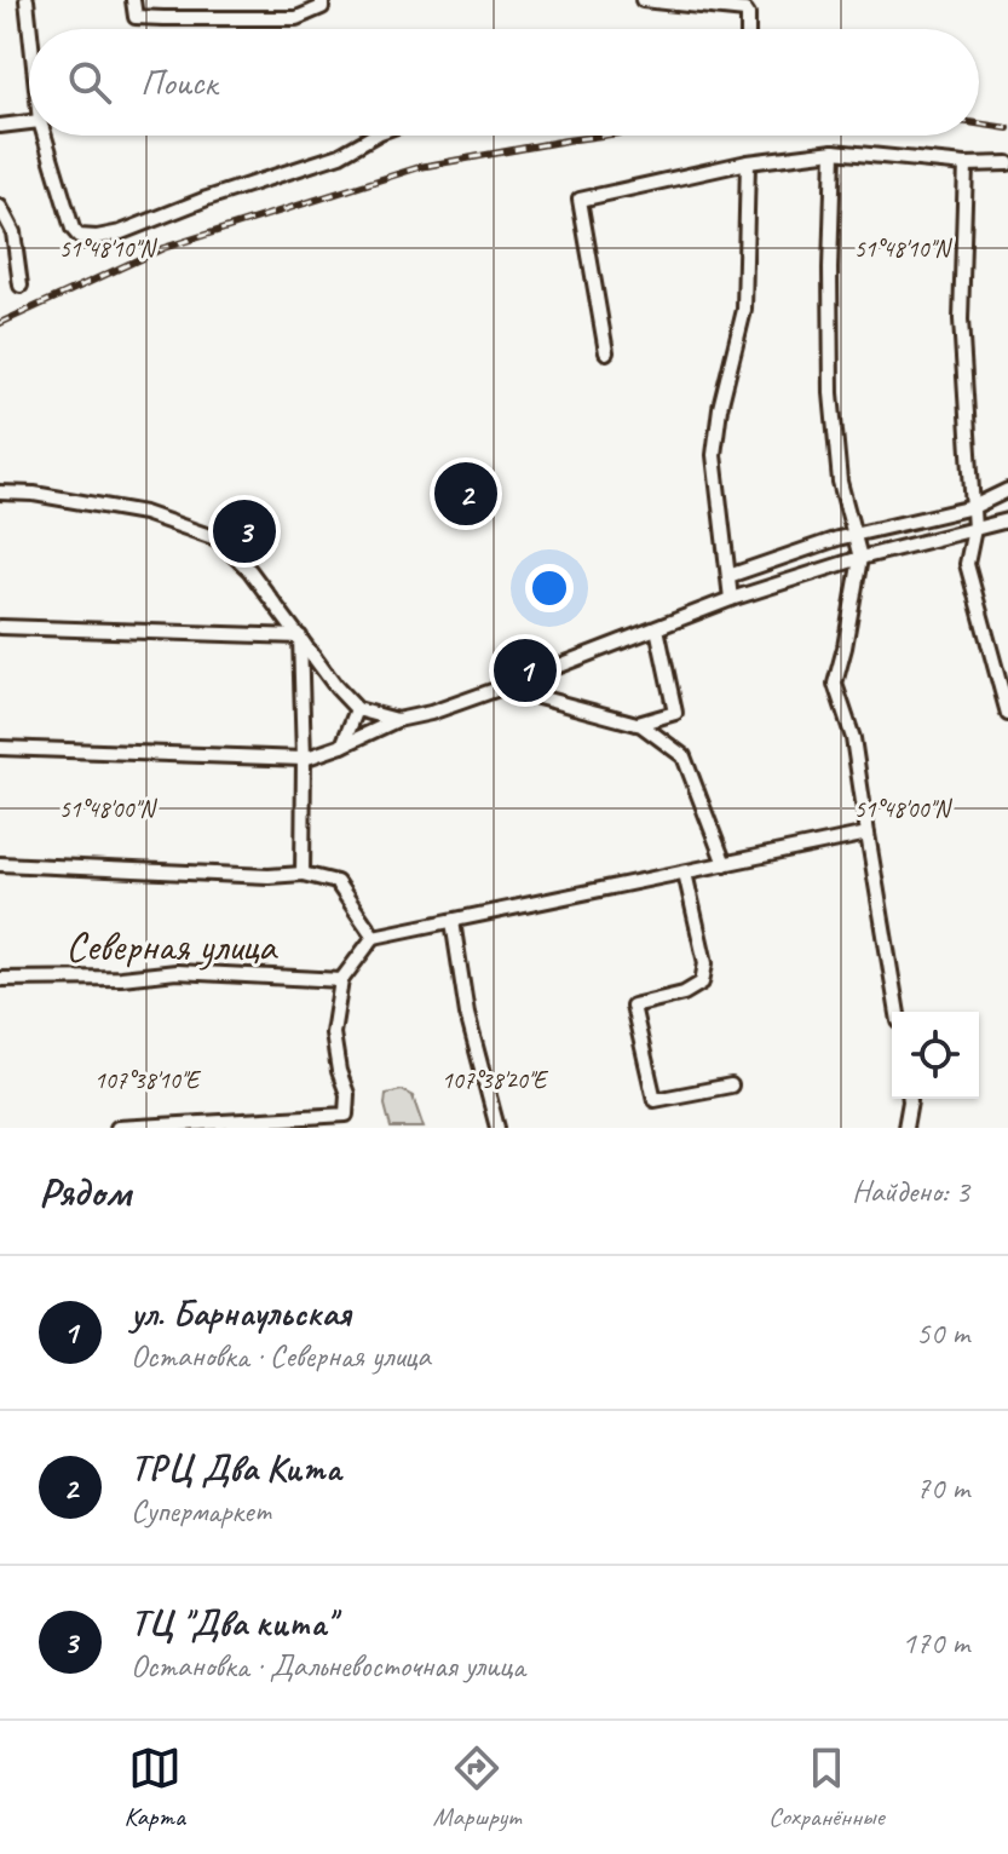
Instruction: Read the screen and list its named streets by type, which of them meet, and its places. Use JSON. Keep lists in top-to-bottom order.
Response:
{
  "streets": {
    "street": ["Северная улица"]
  },
  "page": {
    "search": "Поиск",
    "pins": ["2", "3", "1"],
    "heading": ["Рядом", "Найдено: 3"],
    "list": [
      {
        "mark": "1",
        "name": "ул. Барнаульская",
        "note": "Остановка · Северная улица",
        "value": "50 m"
      },
      {
        "mark": "2",
        "name": "ТРЦ Два Кита",
        "note": "Супермаркет",
        "value": "70 m"
      },
      {
        "mark": "3",
        "name": "ТЦ \"Два кита\"",
        "note": "Остановка · Дальневосточная улица",
        "value": "170 m"
      }
    ],
    "nav": ["Карта", "Маршрут", "Сохранённые"]
  },
  "coordinates": [
    "51°48'10\"N",
    "51°48'00\"N",
    "107°38'10\"E",
    "107°38'20\"E"
  ]
}
